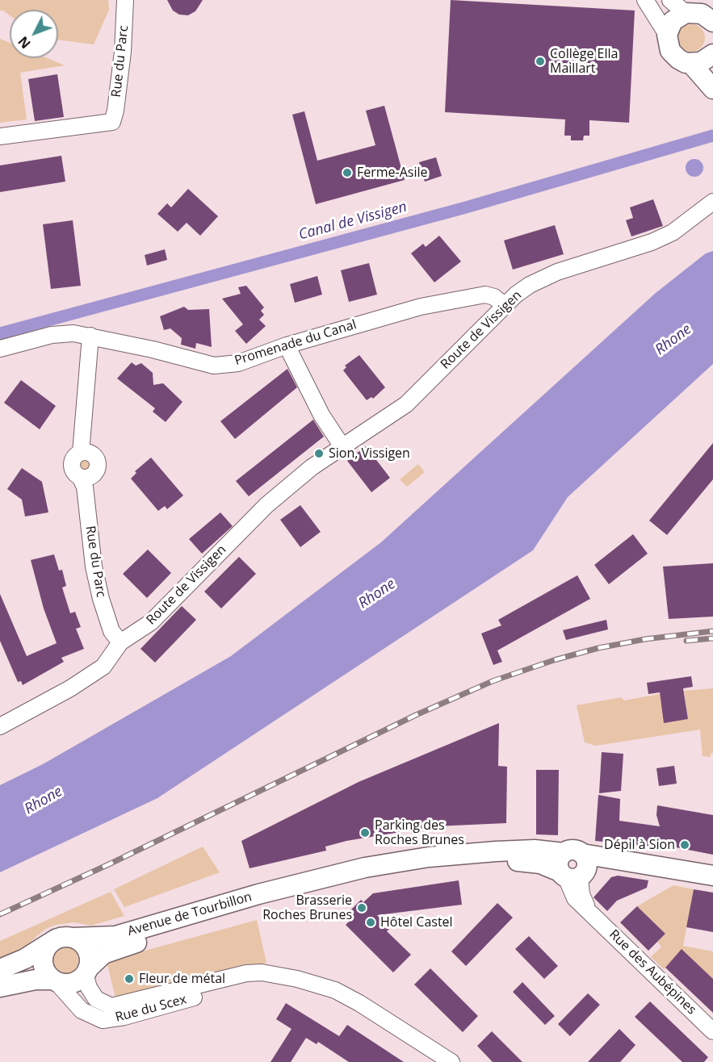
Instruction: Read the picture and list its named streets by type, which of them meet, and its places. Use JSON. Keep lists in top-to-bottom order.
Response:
{
  "streets": {
    "main road": ["Avenue de Tourbillon"],
    "street": [
      "Rue du Parc",
      "Route de Vissigen",
      "Promenade du Canal",
      "Rue des Aubépines",
      "Rue du Scex"
    ]
  },
  "crossings": [
    ["Rue du Parc", "Route de Vissigen"],
    ["Rue du Parc", "Promenade du Canal"],
    ["Route de Vissigen", "Promenade du Canal"],
    ["Avenue de Tourbillon", "Rue des Aubépines"],
    ["Avenue de Tourbillon", "Rue du Scex"]
  ],
  "water": ["Canal de Vissigen", "Rhone"],
  "places": [
    "Collège Ella Maillart",
    "Ferme-Asile",
    "Sion, Vissigen",
    "Parking des Roches Brunes",
    "Dépil à Sion",
    "Brasserie Roches Brunes",
    "Hôtel Castel",
    "Fleur de métal"
  ],
  "north": "bottom left"
}
